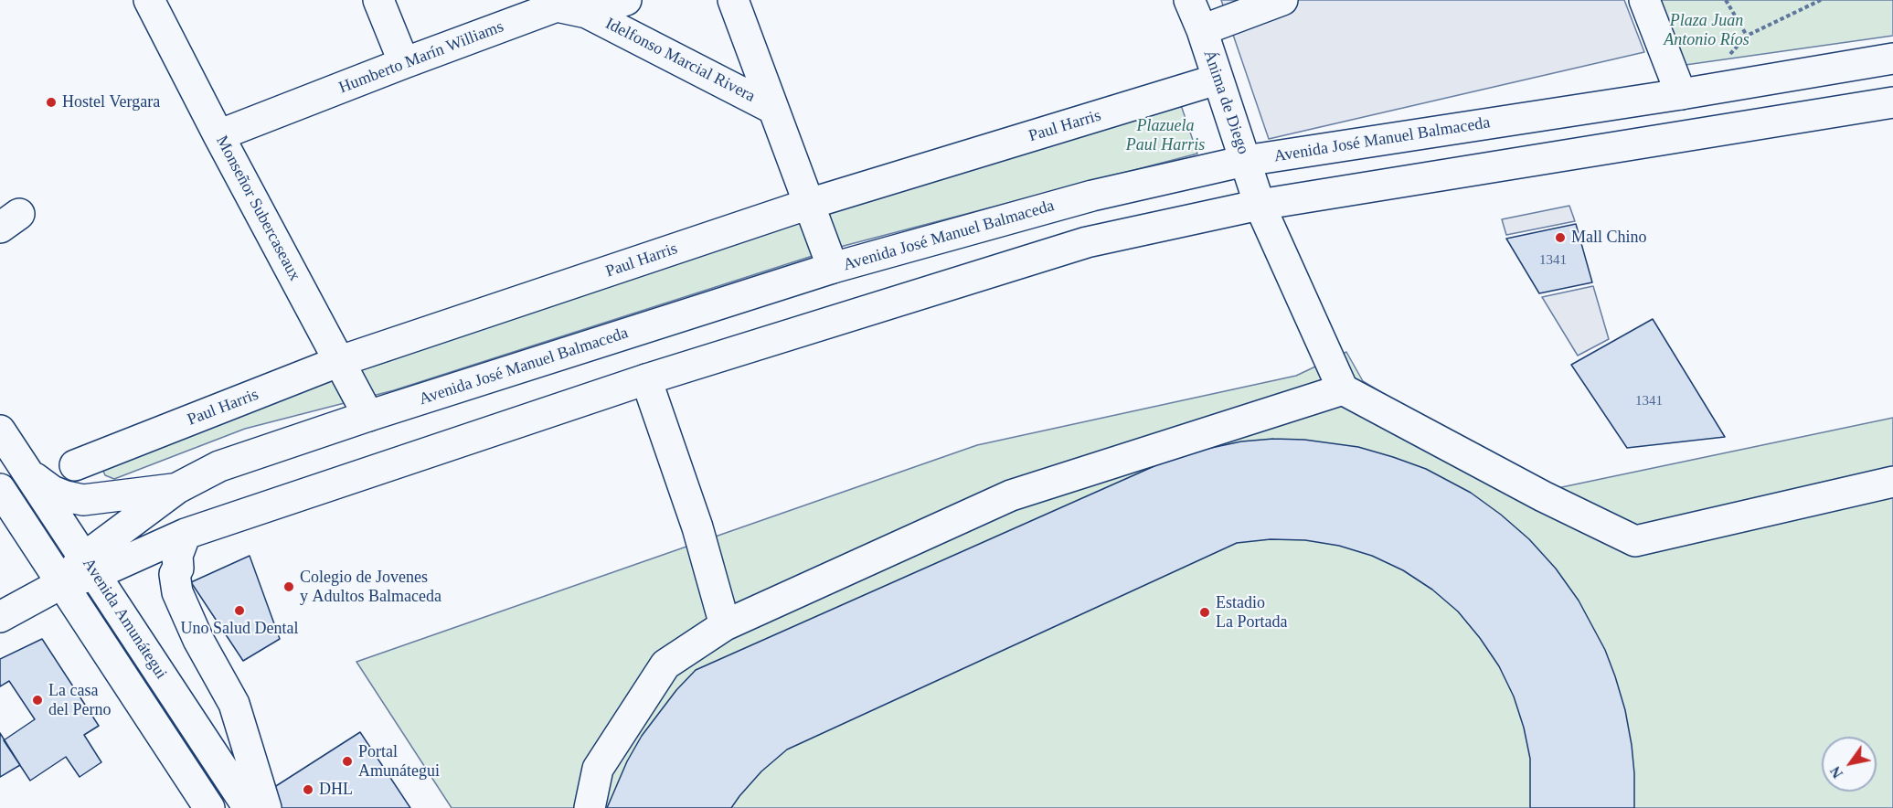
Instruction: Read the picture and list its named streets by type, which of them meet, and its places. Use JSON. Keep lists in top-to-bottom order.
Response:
{
  "streets": {
    "main road": [
      "Humberto Marín Williams",
      "Idelfonso Marcial Rivera",
      "Ánima de Diego",
      "Paul Harris",
      "Avenida José Manuel Balmaceda",
      "Monseñor Subercaseaux",
      "Avenida Amunátegui"
    ]
  },
  "crossings": [
    ["Humberto Marín Williams", "Idelfonso Marcial Rivera"],
    ["Humberto Marín Williams", "Monseñor Subercaseaux"],
    ["Idelfonso Marcial Rivera", "Paul Harris"],
    ["Idelfonso Marcial Rivera", "Avenida José Manuel Balmaceda"],
    ["Ánima de Diego", "Paul Harris"],
    ["Ánima de Diego", "Avenida José Manuel Balmaceda"],
    ["Paul Harris", "Monseñor Subercaseaux"],
    ["Avenida José Manuel Balmaceda", "Monseñor Subercaseaux"],
    ["Avenida José Manuel Balmaceda", "Avenida Amunátegui"]
  ],
  "parks": ["Plaza Juan Antonio Ríos", "Plazuela Paul Harris"],
  "places": [
    "Hostel Vergara",
    "Mall Chino",
    "Colegio de Jovenes y Adultos Balmaceda",
    "Uno Salud Dental",
    "Estadio La Portada",
    "La casa del Perno",
    "Portal Amunátegui",
    "DHL"
  ],
  "house_numbers": ["1341", "1341"],
  "north": "bottom left"
}
